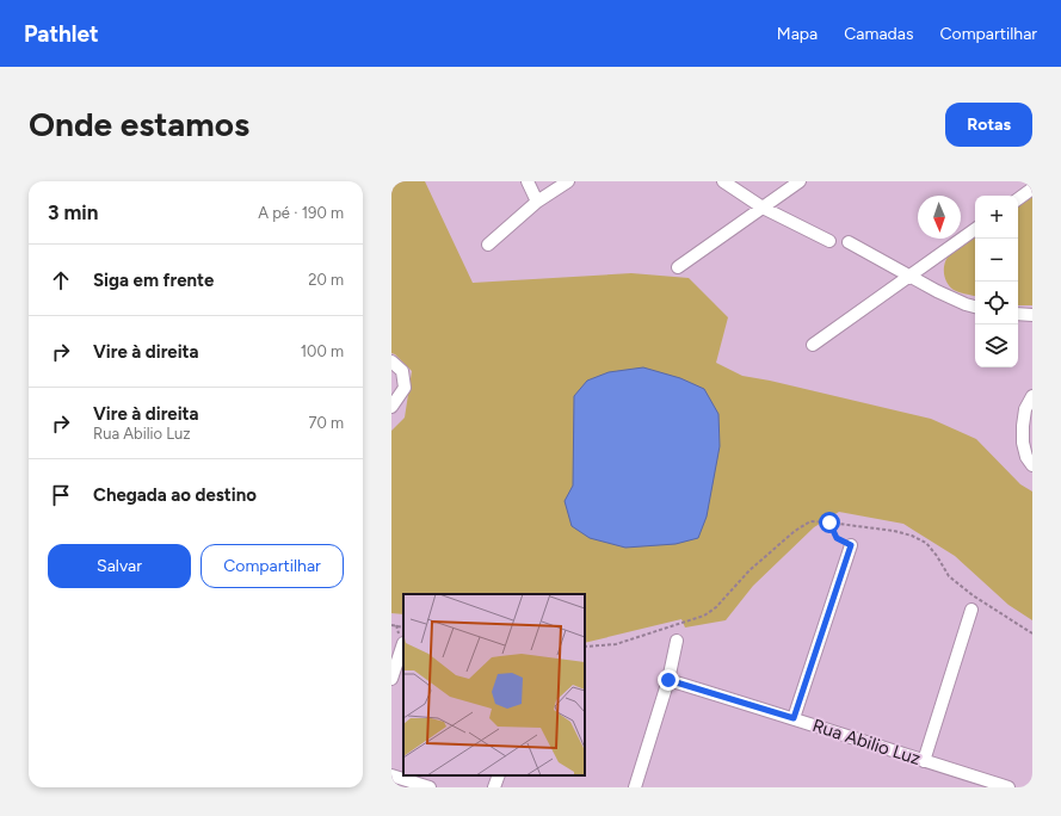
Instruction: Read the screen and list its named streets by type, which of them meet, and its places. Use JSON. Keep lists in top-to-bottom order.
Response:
{
  "streets": {
    "street": ["Rua Abilio Luz"]
  },
  "north": "bottom",
  "page": {
    "header": "Pathlet",
    "nav": ["Mapa", "Camadas", "Compartilhar"],
    "buttons": [
      "Rotas",
      ["Salvar", "Compartilhar"]
    ],
    "title": "Onde estamos",
    "heading": ["3 min", "A pé · 190 m"],
    "map_buttons": ["+", "−"],
    "list": [
      ["Siga em frente", "20 m"],
      ["Vire à direita", "100 m"],
      ["Vire à direita", "Rua Abilio Luz", "70 m"],
      "Chegada ao destino"
    ]
  }
}
